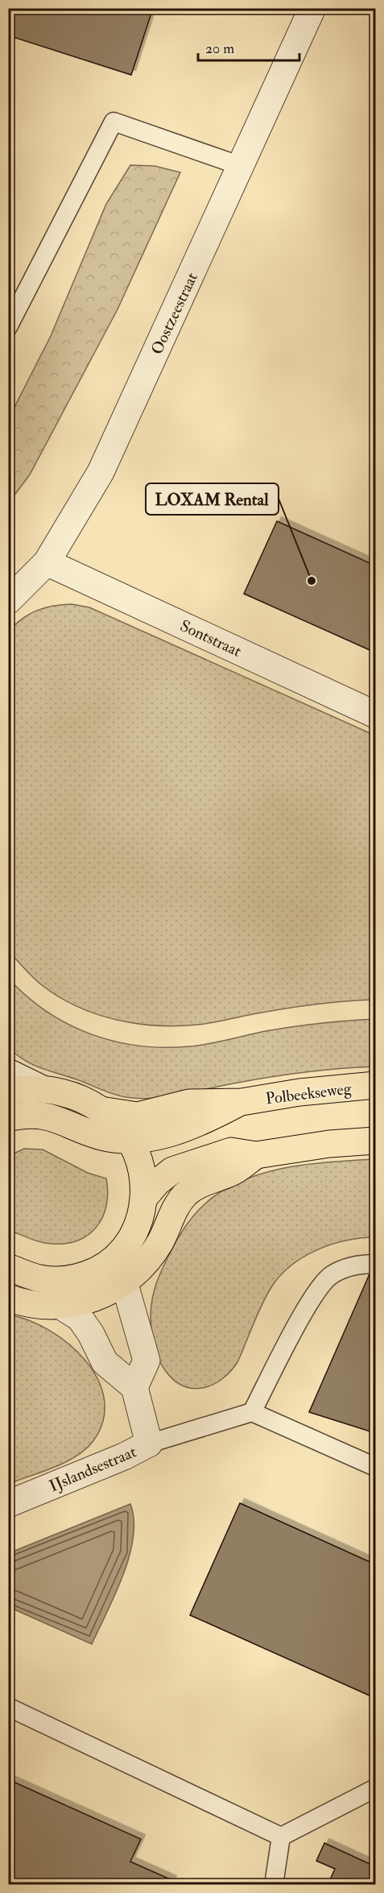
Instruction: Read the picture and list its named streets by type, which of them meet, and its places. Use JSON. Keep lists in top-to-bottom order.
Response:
{
  "streets": {
    "main road": ["Polbeekseweg"],
    "street": ["Oostzeestraat", "Sontstraat", "IJslandsestraat"]
  },
  "crossings": [
    ["Oostzeestraat", "Sontstraat"]
  ],
  "places": ["LOXAM Rental"],
  "scale_bar": "20 m"
}
